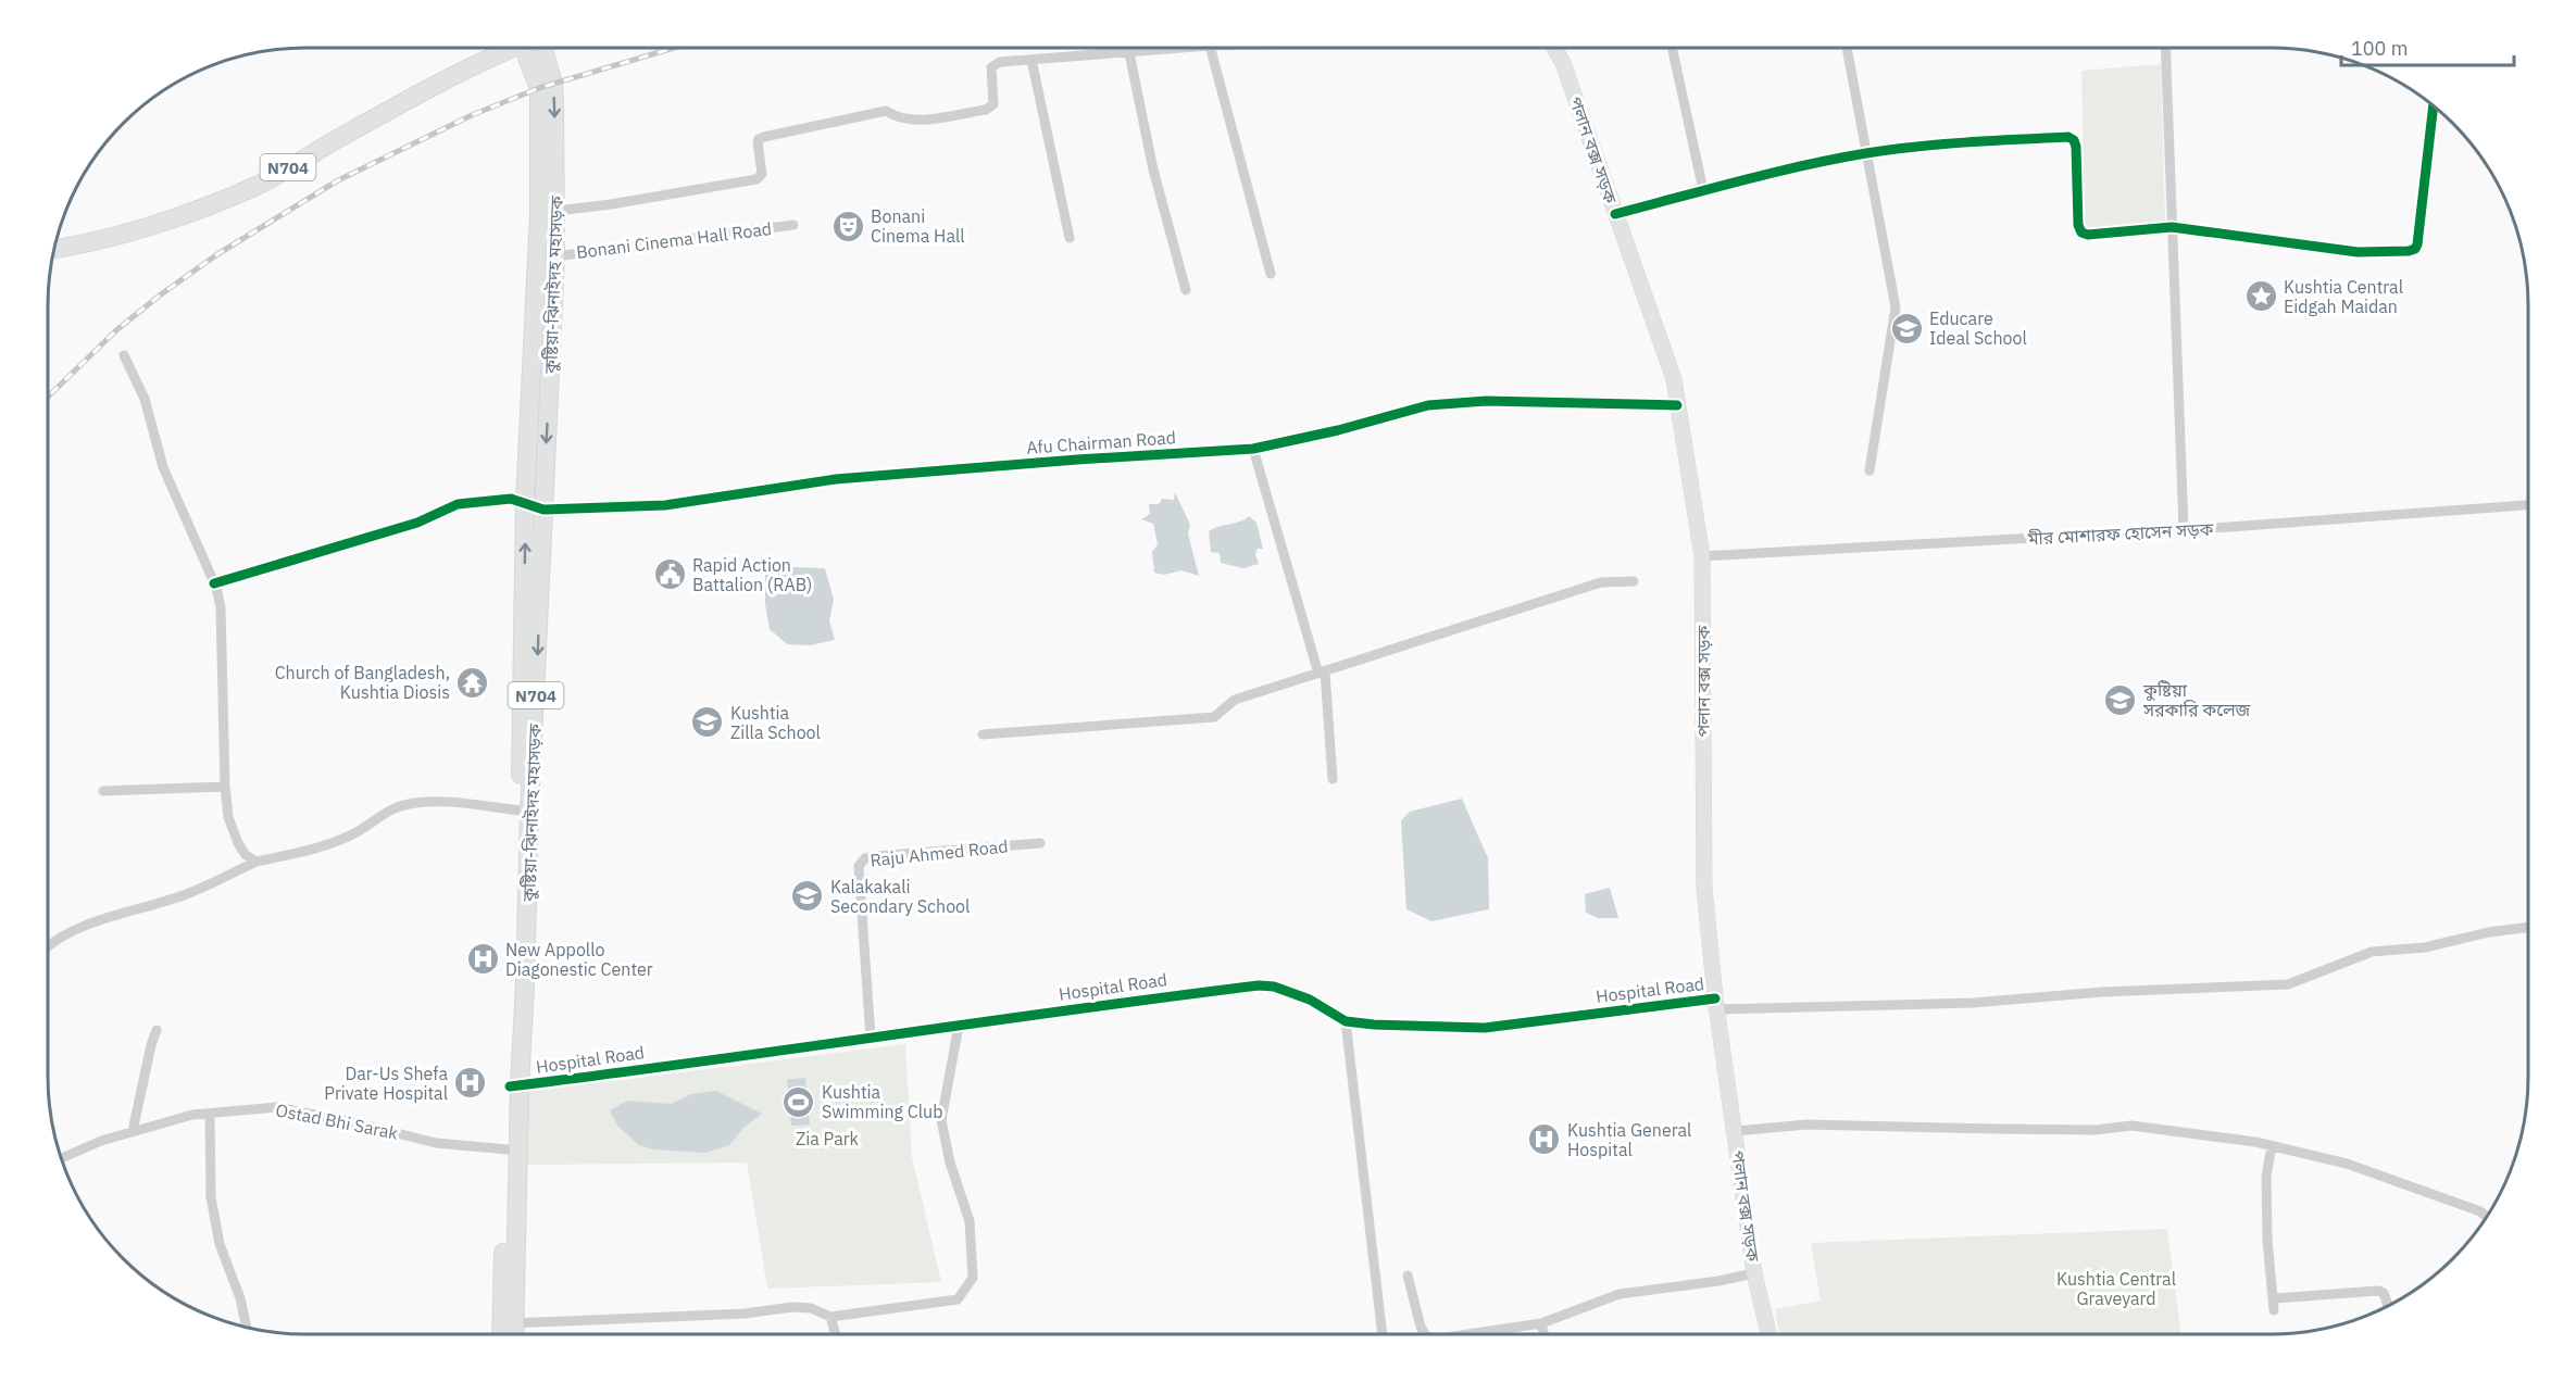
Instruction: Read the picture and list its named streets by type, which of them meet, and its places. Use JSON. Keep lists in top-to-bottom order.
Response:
{
  "streets": {
    "highway": ["N704", "কুষ্টিয়া-ঝিনাইদহ মহাসড়ক"],
    "main road": ["পলান বক্স সড়ক"],
    "street": [
      "Bonani Cinema Hall Road",
      "Afu Chairman Road",
      "মীর মোশারফ হোসেন সড়ক",
      "Raju Ahmed Road",
      "Hospital Road",
      "Ostad Bhi Sarak"
    ]
  },
  "crossings": [
    ["পলান বক্স সড়ক", "Afu Chairman Road"],
    ["পলান বক্স সড়ক", "মীর মোশারফ হোসেন সড়ক"],
    ["পলান বক্স সড়ক", "Hospital Road"],
    ["Bonani Cinema Hall Road", "কুষ্টিয়া-ঝিনাইদহ মহাসড়ক"],
    ["কুষ্টিয়া-ঝিনাইদহ মহাসড়ক", "Afu Chairman Road"],
    ["কুষ্টিয়া-ঝিনাইদহ মহাসড়ক", "Hospital Road"],
    ["কুষ্টিয়া-ঝিনাইদহ মহাসড়ক", "Ostad Bhi Sarak"],
    ["Raju Ahmed Road", "Hospital Road"]
  ],
  "parks": ["Zia Park", "Kushtia Central Graveyard"],
  "places": {
    "theatre": ["Bonani Cinema Hall"],
    "place": ["Kushtia Central Eidgah Maidan"],
    "school or university": [
      "Educare Ideal School",
      "কুষ্টিয়া সরকারি কলেজ",
      "Kushtia Zilla School",
      "Kalakakali Secondary School"
    ],
    "public building": ["Rapid Action Battalion (RAB)"],
    "temple": ["Church of Bangladesh, Kushtia Diosis"],
    "hospital": ["New Appollo Diagonestic Center", "Dar-Us Shefa Private Hospital", "Kushtia General Hospital"],
    "sports": ["Kushtia Swimming Club"]
  },
  "scale_bar": "100 m"
}
